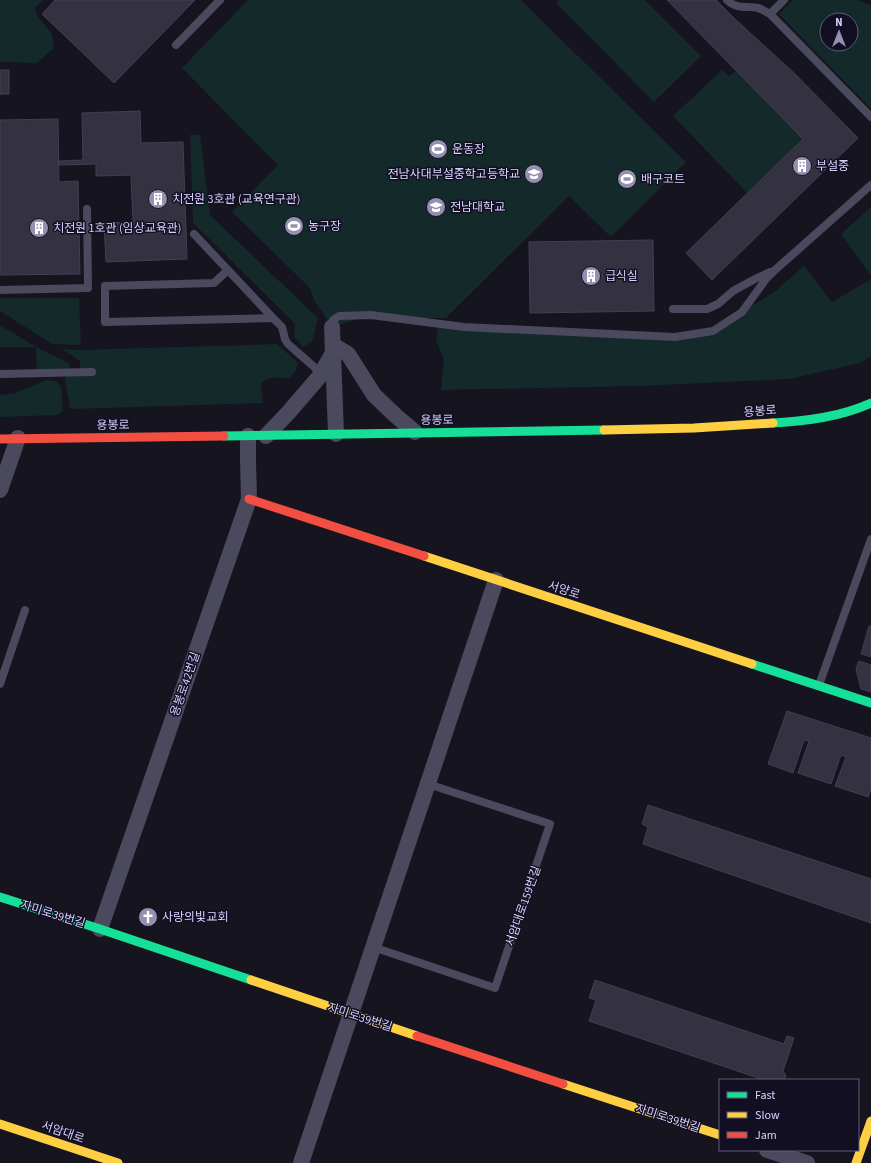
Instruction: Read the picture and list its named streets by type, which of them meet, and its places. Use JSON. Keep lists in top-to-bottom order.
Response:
{
  "streets": {
    "street": [
      "용봉로",
      "서양로",
      "용봉로42번길",
      "자미로39번길",
      "서암대로"
    ],
    "lane": ["서암대로159번길"]
  },
  "crossings": [
    ["용봉로", "용봉로42번길"],
    ["서양로", "용봉로42번길"],
    ["용봉로42번길", "자미로39번길"]
  ],
  "places": {
    "sports": ["운동장", "배구코트", "농구장"],
    "building": [
      "부설중",
      "치전원 3호관 (교육연구관)",
      "치전원 1호관 (임상교육관)",
      "급식실"
    ],
    "school or university": ["전남사대부설중학고등학교", "전남대학교"],
    "church": ["사랑의빛교회"]
  },
  "legend": ["Fast", "Slow", "Jam"],
  "north": "top"
}
